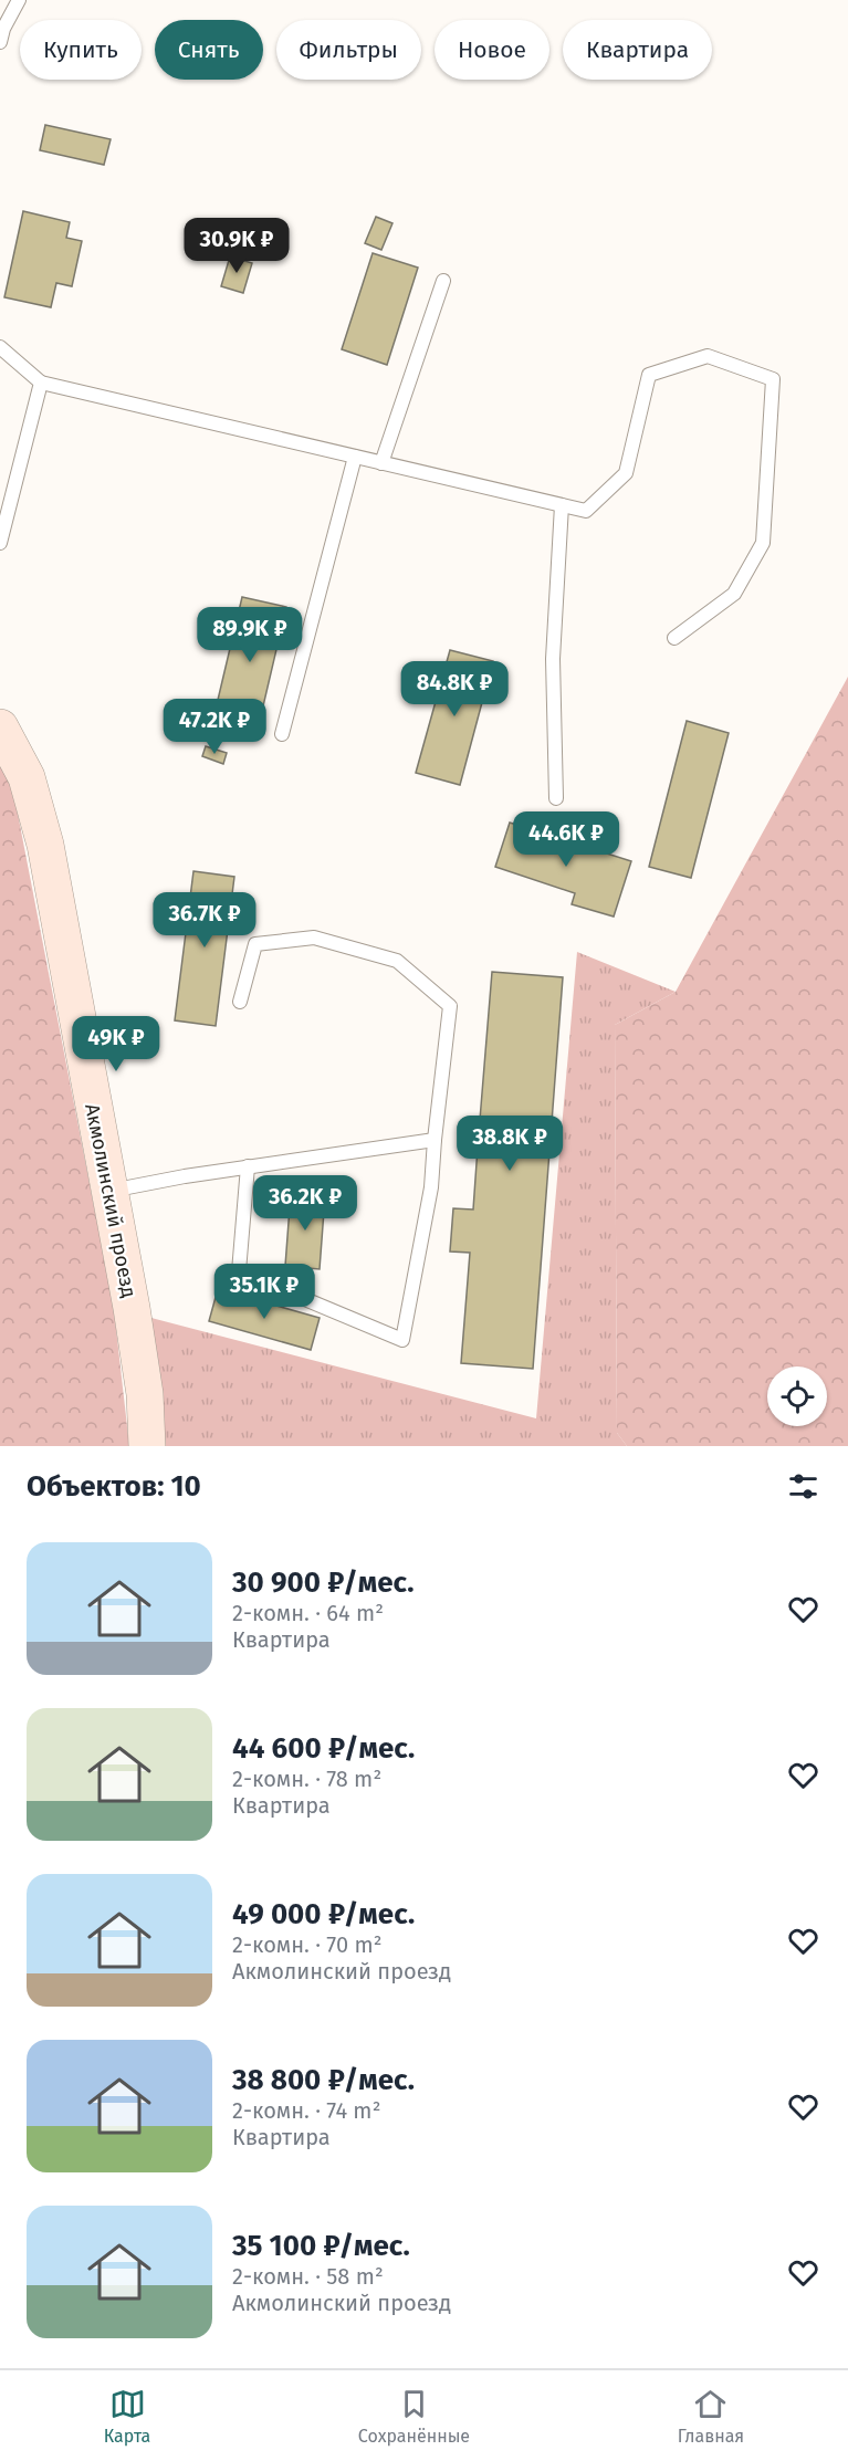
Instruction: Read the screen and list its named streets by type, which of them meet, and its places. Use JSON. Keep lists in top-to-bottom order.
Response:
{
  "streets": {
    "street": ["Акмолинский проезд"]
  },
  "page": {
    "chip": [
      "Купить",
      "Снять",
      "Фильтры",
      "Новое",
      "Квартира"
    ],
    "price": [
      "30.9K ₽",
      "89.9K ₽",
      "84.8K ₽",
      "47.2K ₽",
      "44.6K ₽",
      "36.7K ₽",
      "49K ₽",
      "38.8K ₽",
      "36.2K ₽",
      "35.1K ₽"
    ],
    "heading": "Объектов: 10",
    "list": [
      {
        "name": "30 900 ₽/мес.",
        "note": "2-комн. · 64 m² · Квартира"
      },
      {
        "name": "44 600 ₽/мес.",
        "note": "2-комн. · 78 m² · Квартира"
      },
      {
        "name": "49 000 ₽/мес.",
        "note": "2-комн. · 70 m² · Акмолинский проезд"
      },
      {
        "name": "38 800 ₽/мес.",
        "note": "2-комн. · 74 m² · Квартира"
      },
      {
        "name": "35 100 ₽/мес.",
        "note": "2-комн. · 58 m² · Акмолинский проезд"
      }
    ],
    "tabs": ["Карта", "Сохранённые", "Главная"]
  }
}
